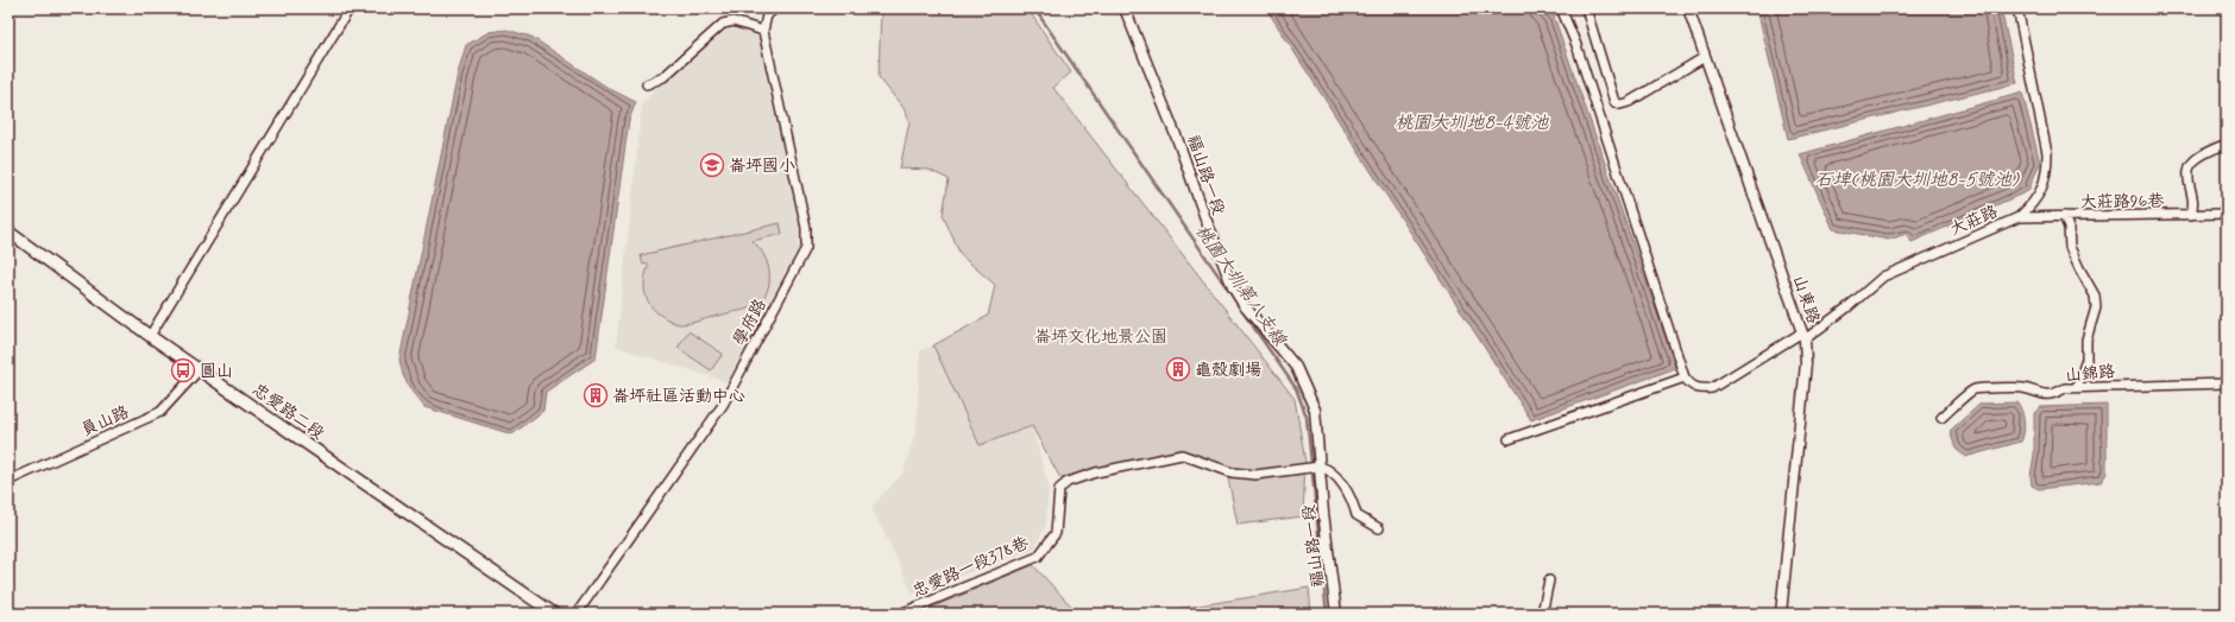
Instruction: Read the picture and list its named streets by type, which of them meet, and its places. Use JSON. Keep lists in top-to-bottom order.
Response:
{
  "streets": {
    "main road": ["忠愛路二段"],
    "street": [
      "福山路一段",
      "大莊路96巷",
      "大莊路",
      "山東路",
      "學府路",
      "山錦路",
      "員山路",
      "忠愛路一段378巷"
    ]
  },
  "crossings": [
    ["福山路一段", "忠愛路一段378巷"],
    ["大莊路96巷", "大莊路"],
    ["大莊路", "山東路"],
    ["忠愛路二段", "員山路"]
  ],
  "water": ["桃園大圳地8-4號池", "石埤(桃園大圳地8-5號池)", "桃園大圳第八支線"],
  "parks": ["崙坪文化地景公園"],
  "places": {
    "school or university": ["崙坪國小"],
    "building": ["龜殼劇場", "崙坪社區活動中心"],
    "bus stop": ["圓山"]
  }
}
